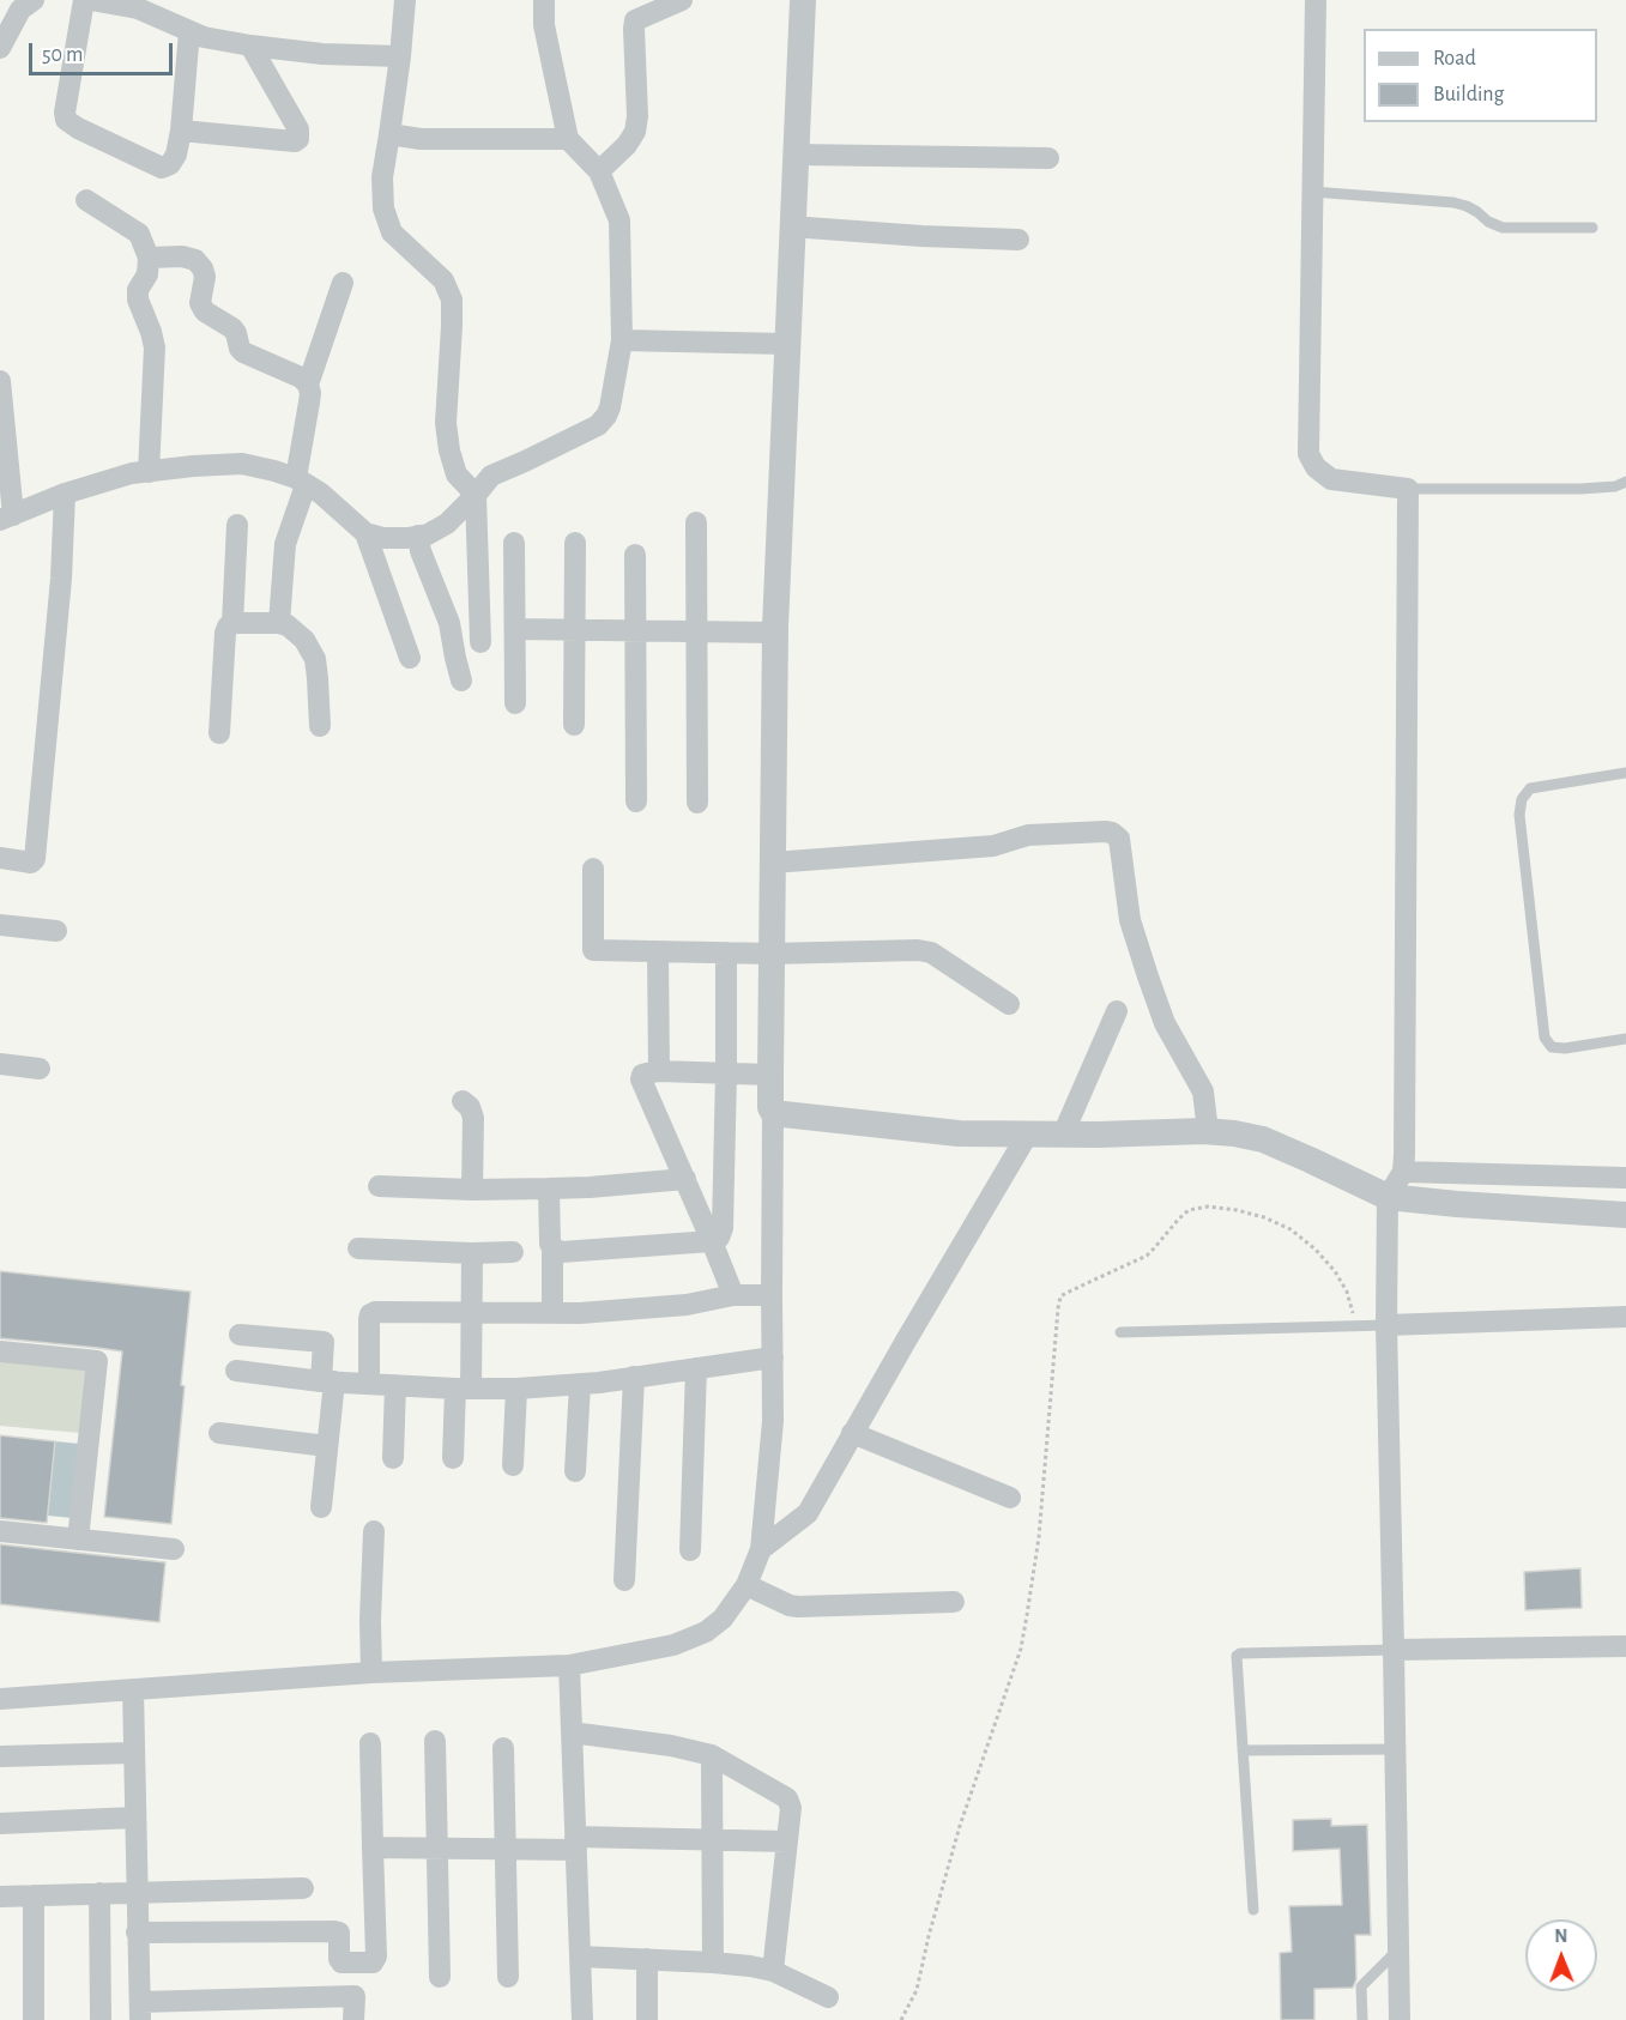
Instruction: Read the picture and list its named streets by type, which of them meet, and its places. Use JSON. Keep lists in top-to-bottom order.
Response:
{
  "legend": ["Road", "Building"],
  "scale_bar": "50 m",
  "north": "top"
}
